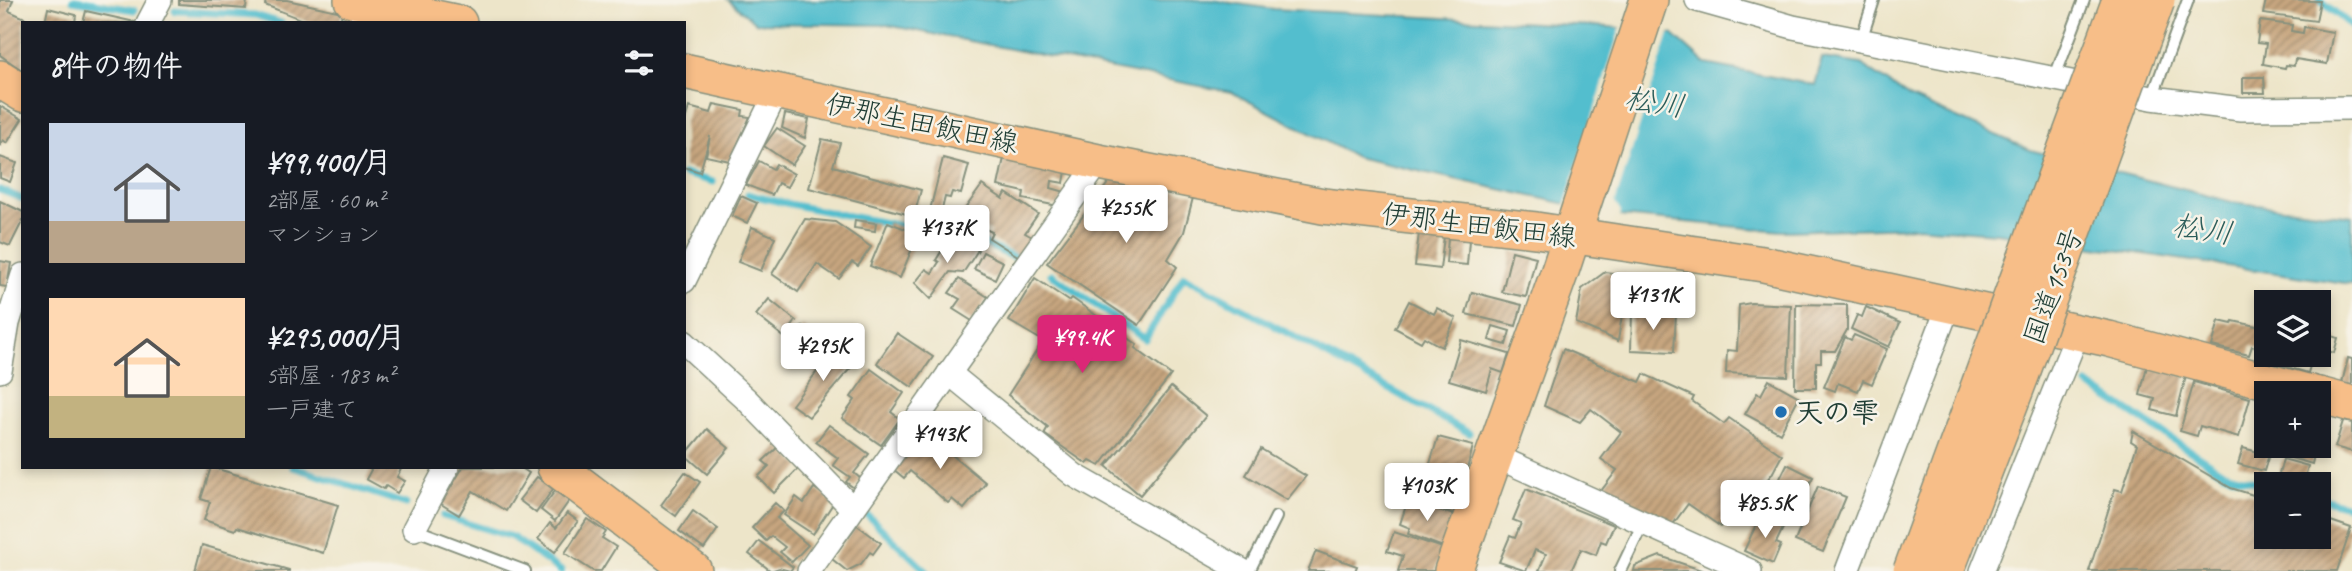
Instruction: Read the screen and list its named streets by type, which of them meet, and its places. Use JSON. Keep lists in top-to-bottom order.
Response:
{
  "streets": {
    "highway": ["国道153号"],
    "main road": ["伊那生田飯田線"]
  },
  "water": ["松川"],
  "places": ["天の雫"],
  "page": {
    "heading": "8件の物件",
    "list": [
      {
        "name": "¥99,400/月",
        "note": "2部屋 · 60 m² · マンション"
      },
      {
        "name": "¥295,000/月",
        "note": "5部屋 · 183 m² · 一戸建て"
      }
    ],
    "price": [
      "¥255K",
      "¥137K",
      "¥131K",
      "¥99.4K",
      "¥295K",
      "¥143K",
      "¥103K",
      "¥85.5K"
    ],
    "map_buttons": ["+", "−"]
  }
}
